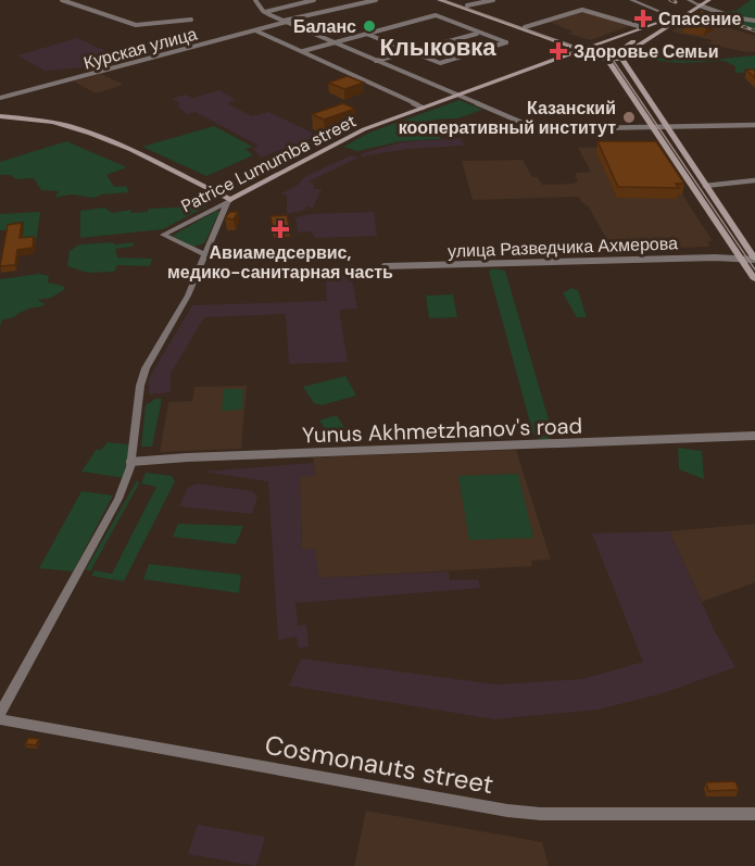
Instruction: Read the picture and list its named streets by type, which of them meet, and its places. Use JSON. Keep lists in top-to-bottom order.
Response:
{
  "streets": {
    "main road": ["Patrice Lumumba street"],
    "street": [
      "Курская улица",
      "улица Разведчика Ахмерова",
      "Yunus Akhmetzhanov's road",
      "Cosmonauts street"
    ]
  },
  "districts": ["Клыковка"],
  "places": {
    "health": ["Спасение", "Здоровье Семьи", "Авиамедсервис, медико-санитарная часть"],
    "other": ["Баланс", "Казанский кооперативный институт"]
  }
}
